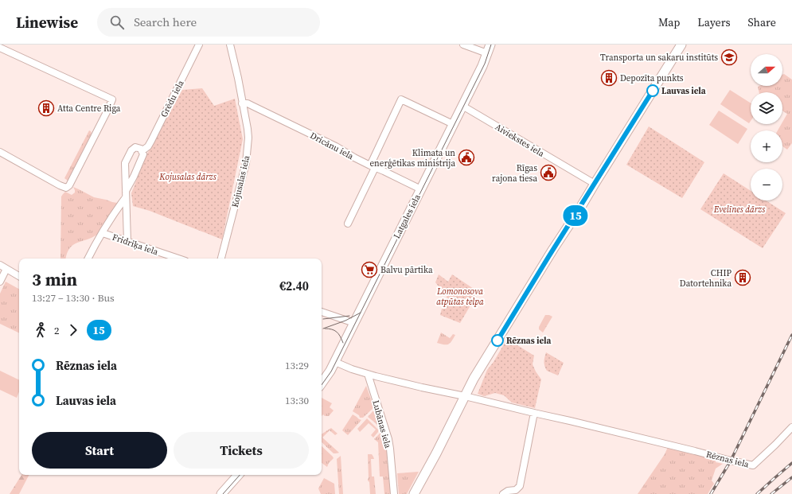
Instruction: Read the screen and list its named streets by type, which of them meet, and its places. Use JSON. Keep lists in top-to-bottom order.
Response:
{
  "streets": {
    "street": [
      "Grēdu iela",
      "Aiviekstes iela",
      "Dricānu iela",
      "Kojusalas iela",
      "Latgales iela",
      "Fridriķa iela",
      "Lubānas iela",
      "Rēznas iela"
    ]
  },
  "crossings": [
    ["Grēdu iela", "Fridriķa iela"],
    ["Aiviekstes iela", "Latgales iela"],
    ["Dricānu iela", "Kojusalas iela"],
    ["Dricānu iela", "Latgales iela"],
    ["Latgales iela", "Rēznas iela"],
    ["Lubānas iela", "Rēznas iela"]
  ],
  "parks": ["Kojusalas dārzs", "Evelīnes dārzs", "Lomonosova atpūtas telpa"],
  "places": {
    "school or university": ["Transporta un sakaru institūts"],
    "building": ["Depozīta punkts", "Atta Centre Riga", "CHIP Datortehnika"],
    "other": ["Lauvas iela", "Rēznas iela"],
    "public building": ["Klimata un enerģētikas ministrija", "Rīgas rajona tiesa"],
    "supermarket": ["Balvu pārtika"]
  },
  "lines": ["bus line 15"],
  "north": "right",
  "page": {
    "header": "Linewise",
    "search": "Search here",
    "nav": ["Map", "Layers", "Share"],
    "on_map": "15",
    "map_buttons": ["+", "−"],
    "heading": ["3 min", "13:27 – 13:30 · Bus", "€2.40"],
    "legs": ["2", "15"],
    "list": [
      {
        "name": "Rēznas iela",
        "value": "13:29"
      },
      {
        "name": "Lauvas iela",
        "value": "13:30"
      }
    ],
    "buttons": ["Start", "Tickets"]
  }
}
